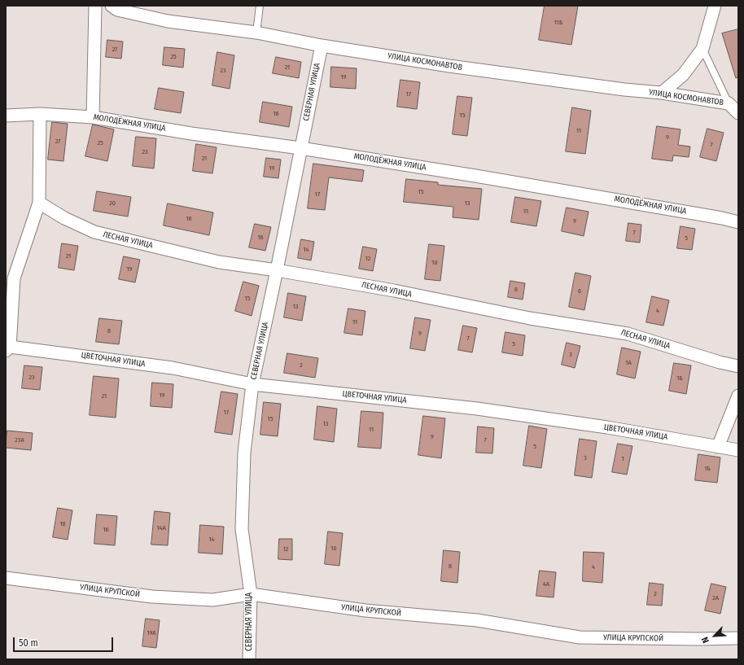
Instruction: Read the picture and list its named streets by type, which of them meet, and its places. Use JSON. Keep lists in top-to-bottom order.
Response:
{
  "streets": {
    "street": [
      "УЛИЦА КОСМОНАВТОВ",
      "СЕВЕРНАЯ УЛИЦА",
      "МОЛОДЁЖНАЯ УЛИЦА",
      "ЛЕСНАЯ УЛИЦА",
      "ЦВЕТОЧНАЯ УЛИЦА",
      "УЛИЦА КРУПСКОЙ"
    ]
  },
  "crossings": [
    ["УЛИЦА КОСМОНАВТОВ", "СЕВЕРНАЯ УЛИЦА"],
    ["СЕВЕРНАЯ УЛИЦА", "МОЛОДЁЖНАЯ УЛИЦА"],
    ["СЕВЕРНАЯ УЛИЦА", "ЛЕСНАЯ УЛИЦА"],
    ["СЕВЕРНАЯ УЛИЦА", "ЦВЕТОЧНАЯ УЛИЦА"],
    ["СЕВЕРНАЯ УЛИЦА", "УЛИЦА КРУПСКОЙ"]
  ],
  "house_numbers": [
    "11Б",
    "27",
    "25",
    "21",
    "23",
    "19",
    "17",
    "16",
    "15",
    "11",
    "9",
    "27",
    "25",
    "7",
    "23",
    "21",
    "19",
    "15",
    "17",
    "20",
    "13",
    "11",
    "18",
    "9",
    "7",
    "16",
    "5",
    "14",
    "21",
    "12",
    "10",
    "19",
    "8",
    "6",
    "15",
    "13",
    "4",
    "11",
    "8",
    "9",
    "7",
    "5",
    "3",
    "1А",
    "2",
    "23",
    "1Б",
    "19",
    "21",
    "17",
    "15",
    "13",
    "11",
    "9",
    "23А",
    "7",
    "5",
    "3",
    "1",
    "1Б",
    "18",
    "14А",
    "16",
    "14",
    "10",
    "12",
    "8",
    "4",
    "4А",
    "2",
    "2А",
    "19А"
  ],
  "scale_bar": "50 m",
  "north": "bottom left"
}
